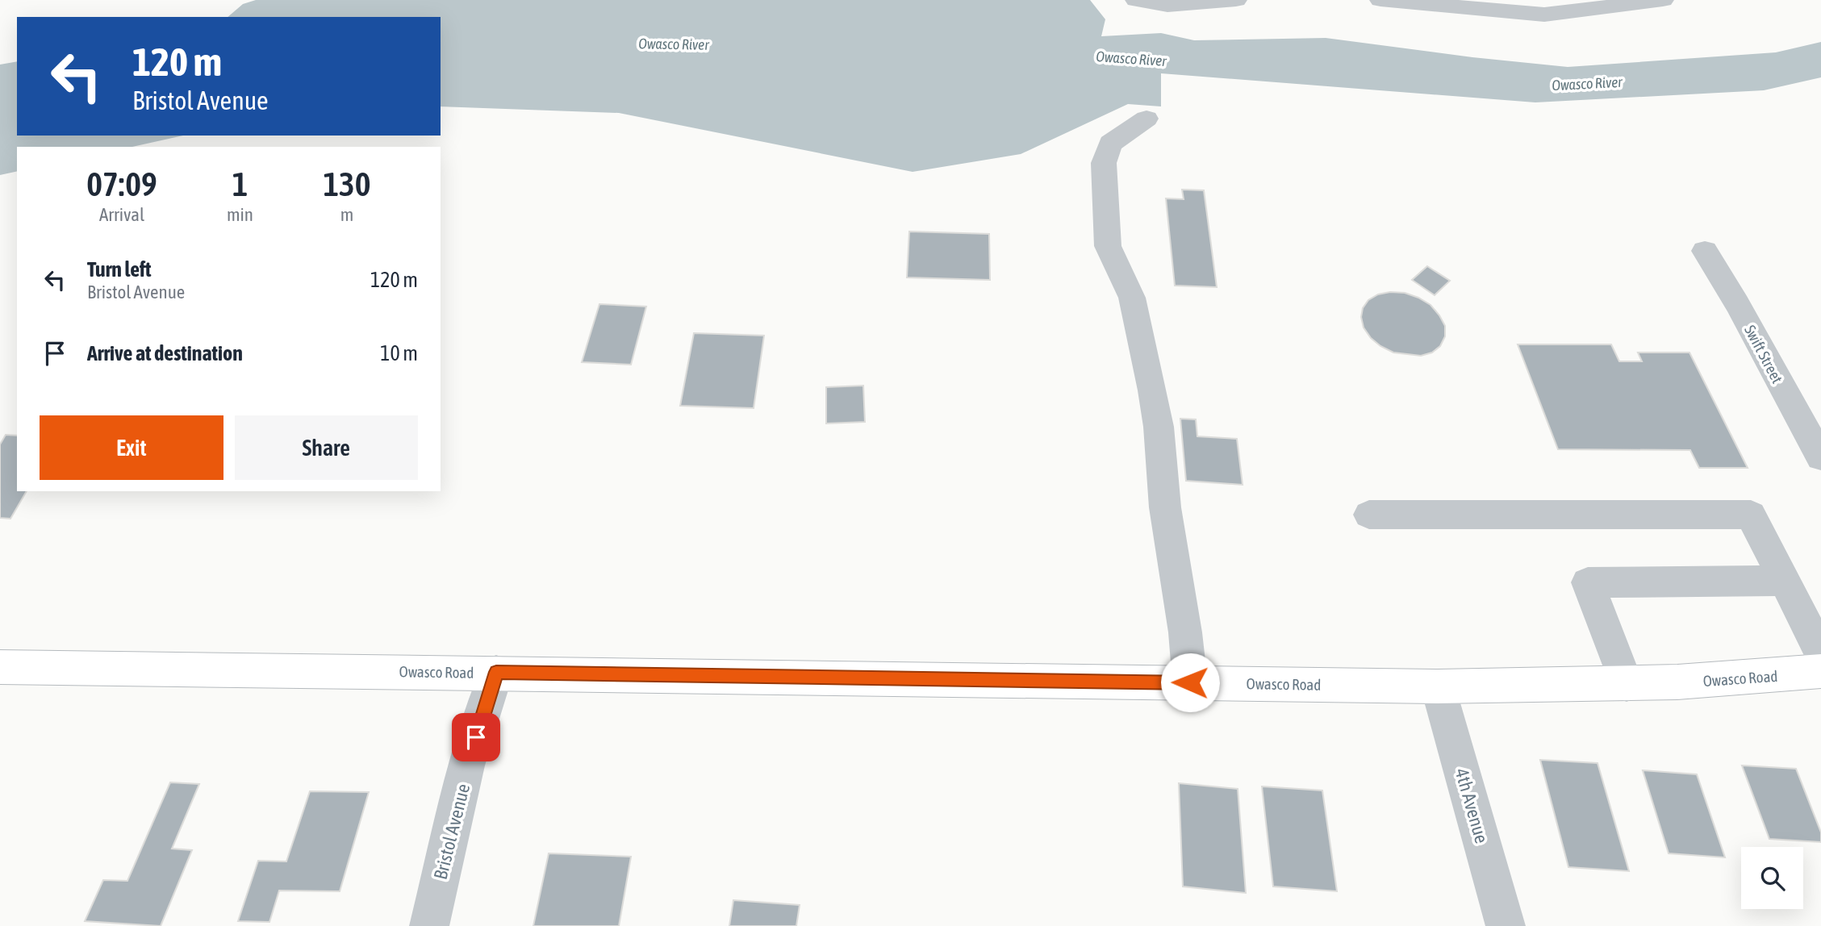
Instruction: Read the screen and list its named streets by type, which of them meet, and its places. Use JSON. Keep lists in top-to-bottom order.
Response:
{
  "streets": {
    "main road": ["Owasco Road"],
    "street": ["Swift Street", "4th Avenue", "Bristol Avenue"]
  },
  "crossings": [
    ["Owasco Road", "4th Avenue"],
    ["Owasco Road", "Bristol Avenue"]
  ],
  "water": ["Owasco River"],
  "page": {
    "turn": ["120 m", "Bristol Avenue"],
    "eta": [
      "07:09",
      "Arrival",
      "1",
      "min",
      "130",
      "m"
    ],
    "list": [
      {
        "name": "Turn left",
        "note": "Bristol Avenue",
        "value": "120 m"
      },
      {
        "name": "Arrive at destination",
        "value": "10 m"
      }
    ],
    "buttons": ["Exit", "Share"]
  }
}
